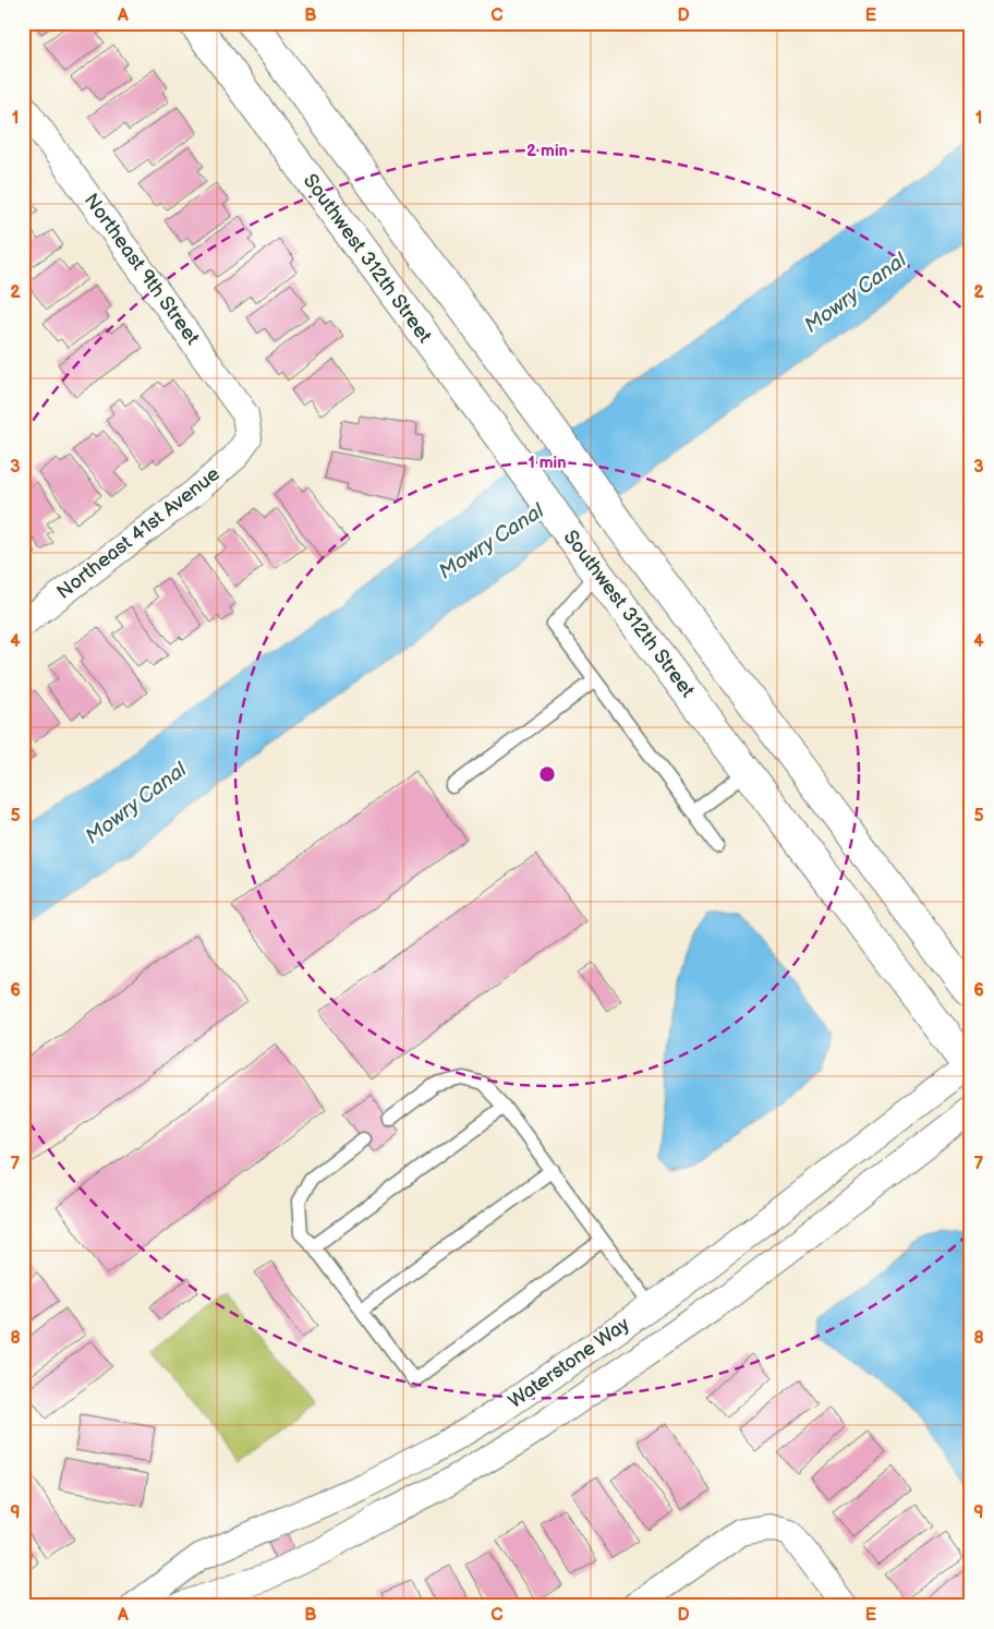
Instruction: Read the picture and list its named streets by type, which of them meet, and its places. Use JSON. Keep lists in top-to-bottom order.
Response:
{
  "streets": {
    "main road": ["Southwest 312th Street"],
    "street": ["Northeast 9th Street", "Northeast 41st Avenue", "Waterstone Way"]
  },
  "crossings": [
    ["Southwest 312th Street", "Waterstone Way"],
    ["Northeast 9th Street", "Northeast 41st Avenue"]
  ],
  "water": ["Mowry Canal"],
  "grid": {
    "columns": [
      "A",
      "B",
      "C",
      "D",
      "E"
    ],
    "rows": [
      "1",
      "2",
      "3",
      "4",
      "5",
      "6",
      "7",
      "8",
      "9"
    ]
  },
  "rings": ["2 min", "1 min"]
}
